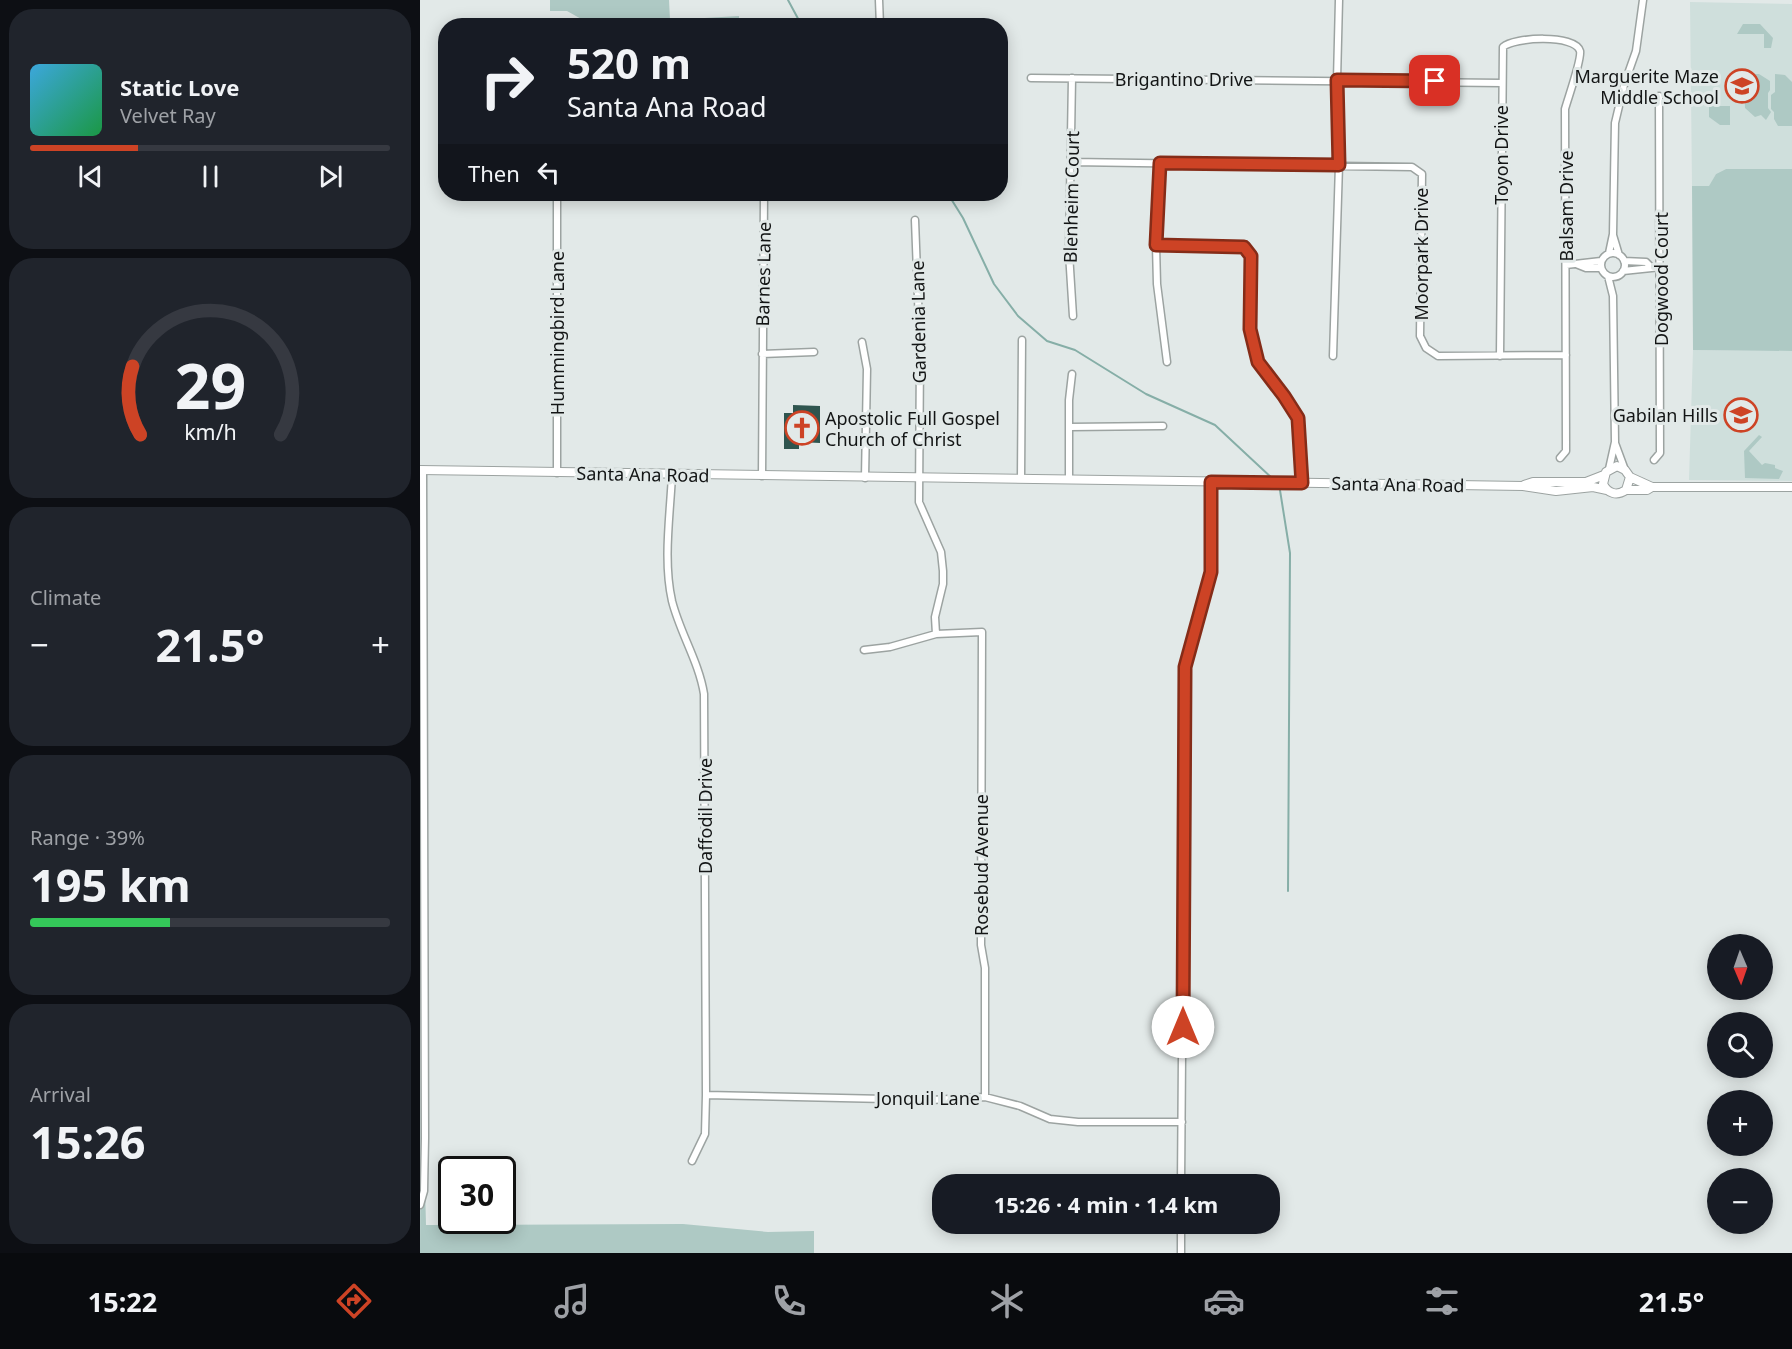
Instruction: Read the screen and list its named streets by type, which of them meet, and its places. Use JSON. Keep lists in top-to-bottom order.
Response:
{
  "streets": {
    "street": [
      "Brigantino Drive",
      "Toyon Drive",
      "Blenheim Court",
      "Balsam Drive",
      "Moorpark Drive",
      "Barnes Lane",
      "Dogwood Court",
      "Gardenia Lane",
      "Hummingbird Lane",
      "Santa Ana Road",
      "Daffodil Drive",
      "Rosebud Avenue",
      "Jonquil Lane"
    ]
  },
  "crossings": [
    ["Brigantino Drive", "Toyon Drive"],
    ["Brigantino Drive", "Blenheim Court"],
    ["Toyon Drive", "Balsam Drive"],
    ["Toyon Drive", "Moorpark Drive"],
    ["Balsam Drive", "Moorpark Drive"],
    ["Barnes Lane", "Santa Ana Road"],
    ["Gardenia Lane", "Santa Ana Road"],
    ["Gardenia Lane", "Rosebud Avenue"],
    ["Hummingbird Lane", "Santa Ana Road"],
    ["Santa Ana Road", "Daffodil Drive"],
    ["Daffodil Drive", "Jonquil Lane"],
    ["Rosebud Avenue", "Jonquil Lane"]
  ],
  "places": {
    "school or university": ["Marguerite Maze Middle School", "Gabilan Hills"],
    "church": ["Apostolic Full Gospel Church of Christ"]
  },
  "north": "bottom",
  "page": {
    "turn": ["520 m", "Santa Ana Road"],
    "song": ["Static Love", "Velvet Ray"],
    "then": "Then",
    "tile": [
      "Climate",
      ["Range · 39%", "195 km"],
      ["Arrival", "15:26"]
    ],
    "heat": ["−", "21.5°", "+"],
    "map_buttons": ["+", "−"],
    "limit": "30",
    "trip": "15:26 · 4 min · 1.4 km",
    "tabs": ["15:22", "21.5°"],
    "gauge": ["29", "km/h"]
  }
}
